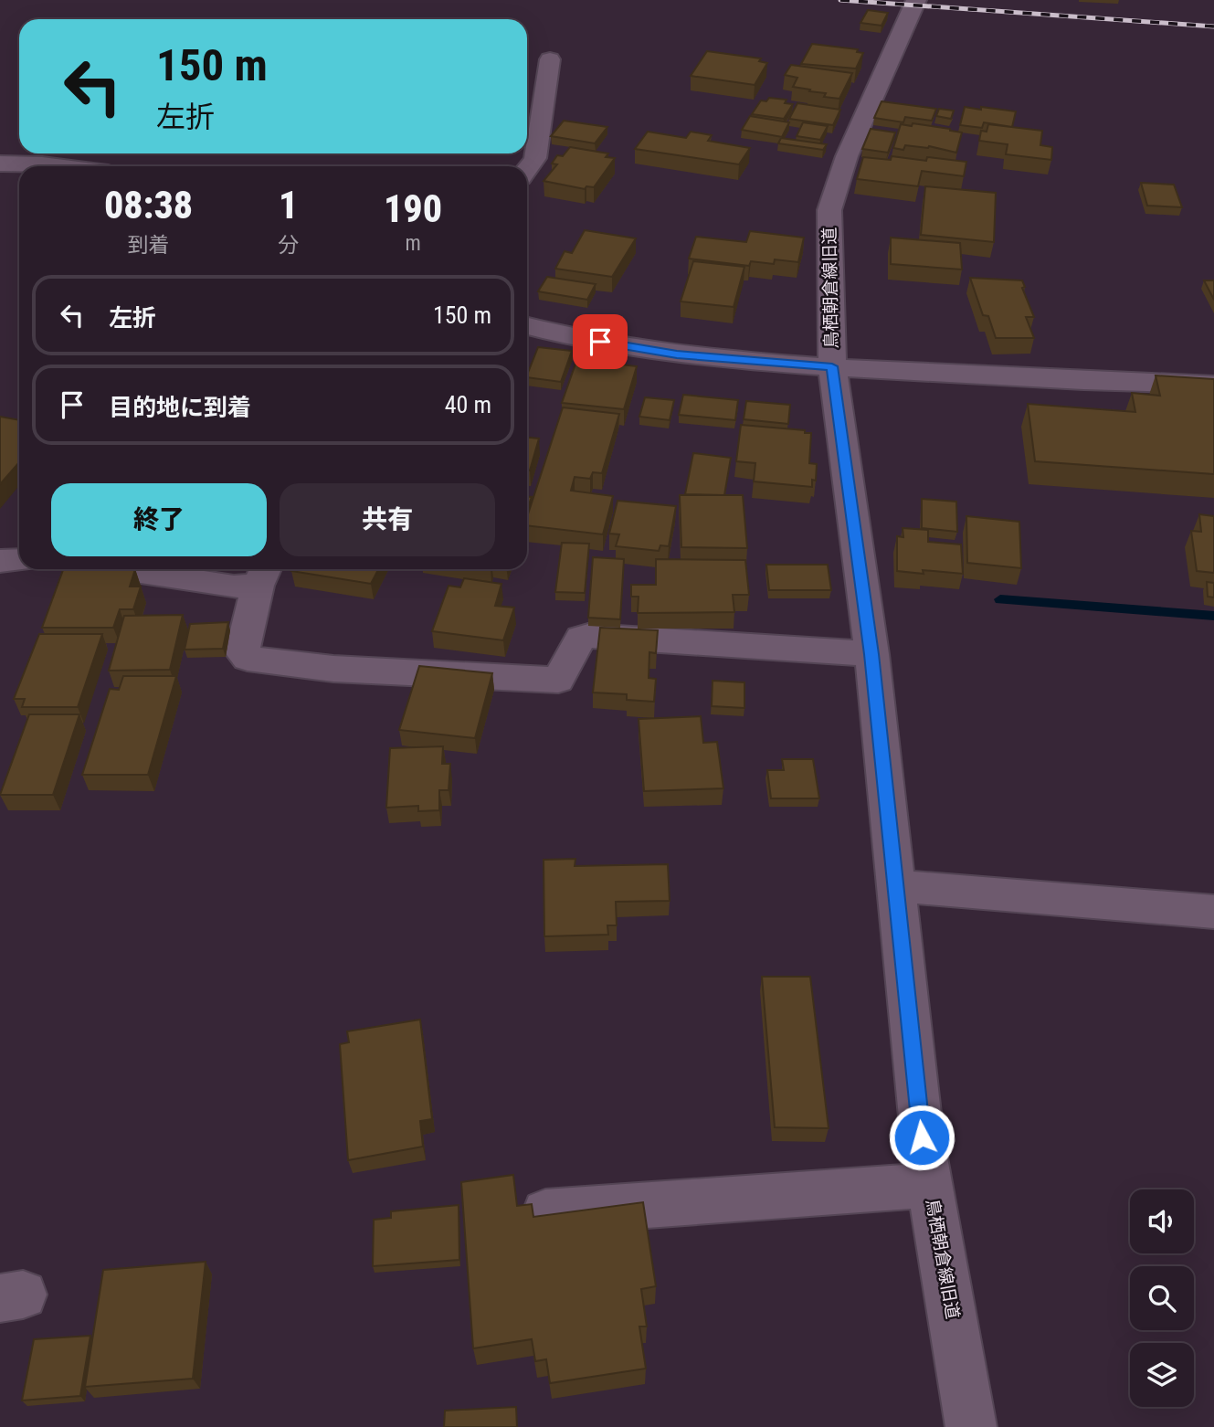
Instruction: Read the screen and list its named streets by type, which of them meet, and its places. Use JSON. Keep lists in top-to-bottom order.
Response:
{
  "streets": {
    "street": ["鳥栖朝倉線旧道"]
  },
  "page": {
    "turn": ["150 m", "左折"],
    "eta": [
      "08:38",
      "到着",
      "1",
      "分",
      "190",
      "m"
    ],
    "list": [
      {
        "name": "左折",
        "value": "150 m"
      },
      {
        "name": "目的地に到着",
        "value": "40 m"
      }
    ],
    "buttons": ["終了", "共有"]
  }
}
